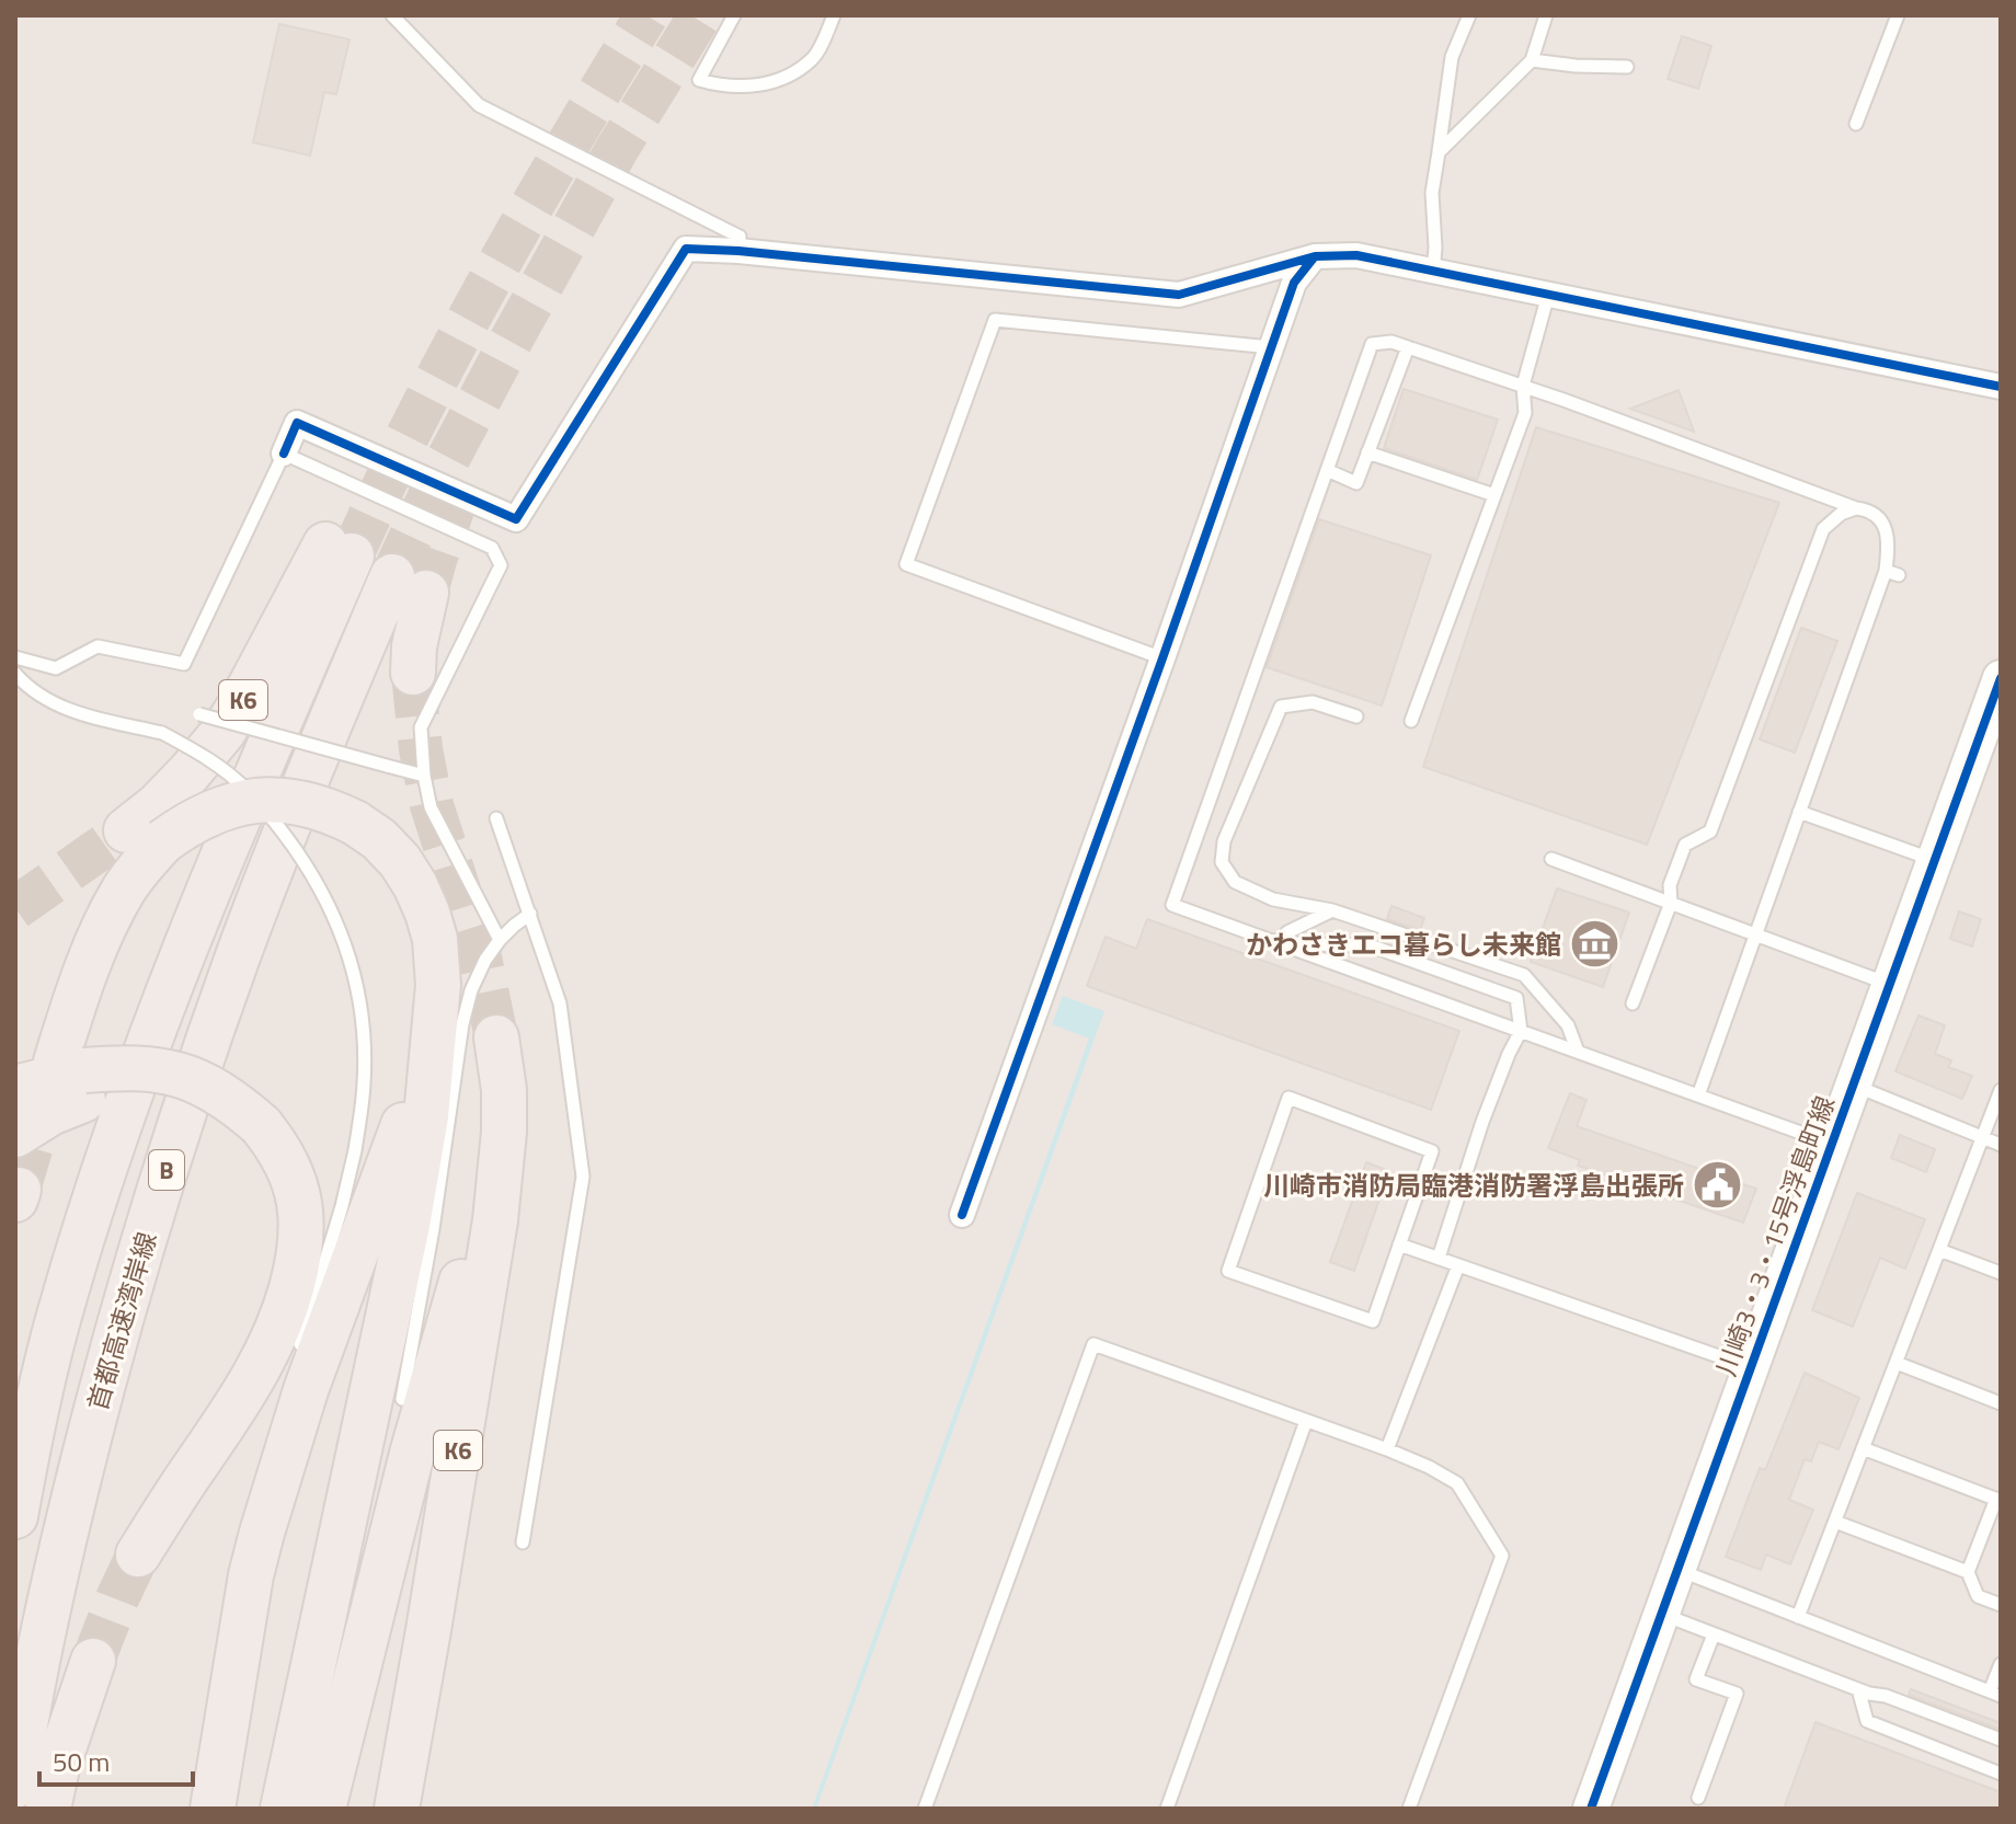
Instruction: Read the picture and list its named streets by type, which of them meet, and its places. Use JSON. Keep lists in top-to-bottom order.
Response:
{
  "streets": {
    "highway": ["K6", "B", "首都高速湾岸線"],
    "street": ["川崎3・3・15号浮島町線"]
  },
  "crossings": [
    ["K6", "B"]
  ],
  "places": {
    "museum": ["かわさきエコ暮らし未来館"],
    "public building": ["川崎市消防局臨港消防署浮島出張所"]
  },
  "scale_bar": "50 m"
}
